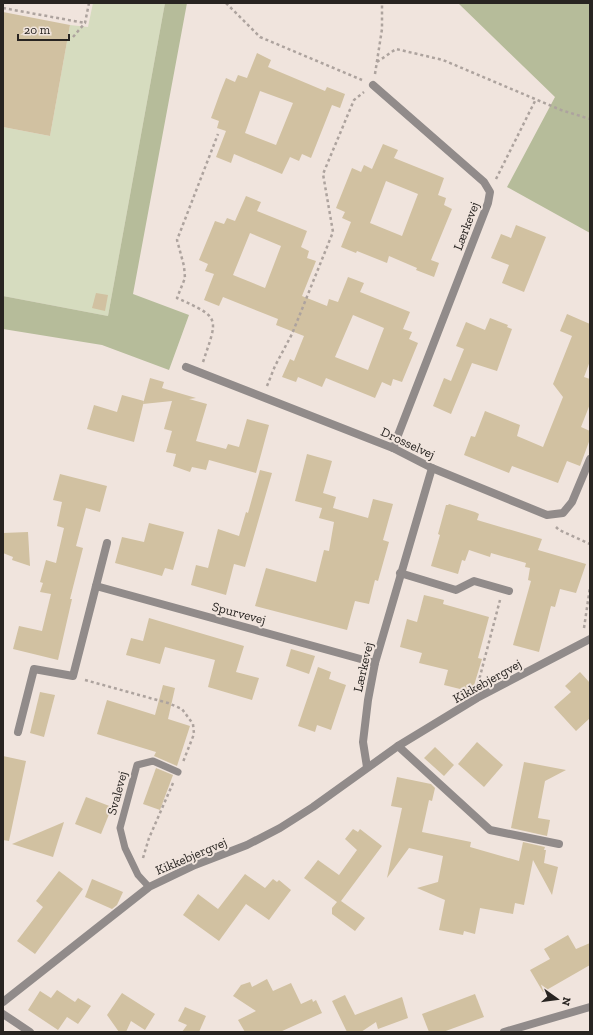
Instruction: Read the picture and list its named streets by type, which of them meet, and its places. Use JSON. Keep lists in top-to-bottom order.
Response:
{
  "streets": {
    "street": [
      "Lærkevej",
      "Drosselvej",
      "Spurvevej",
      "Kikkebjergvej"
    ],
    "lane": ["Svalevej"]
  },
  "crossings": [
    ["Lærkevej", "Drosselvej"],
    ["Lærkevej", "Spurvevej"],
    ["Lærkevej", "Kikkebjergvej"],
    ["Kikkebjergvej", "Svalevej"]
  ],
  "scale_bar": "20 m",
  "north": "right"
}
